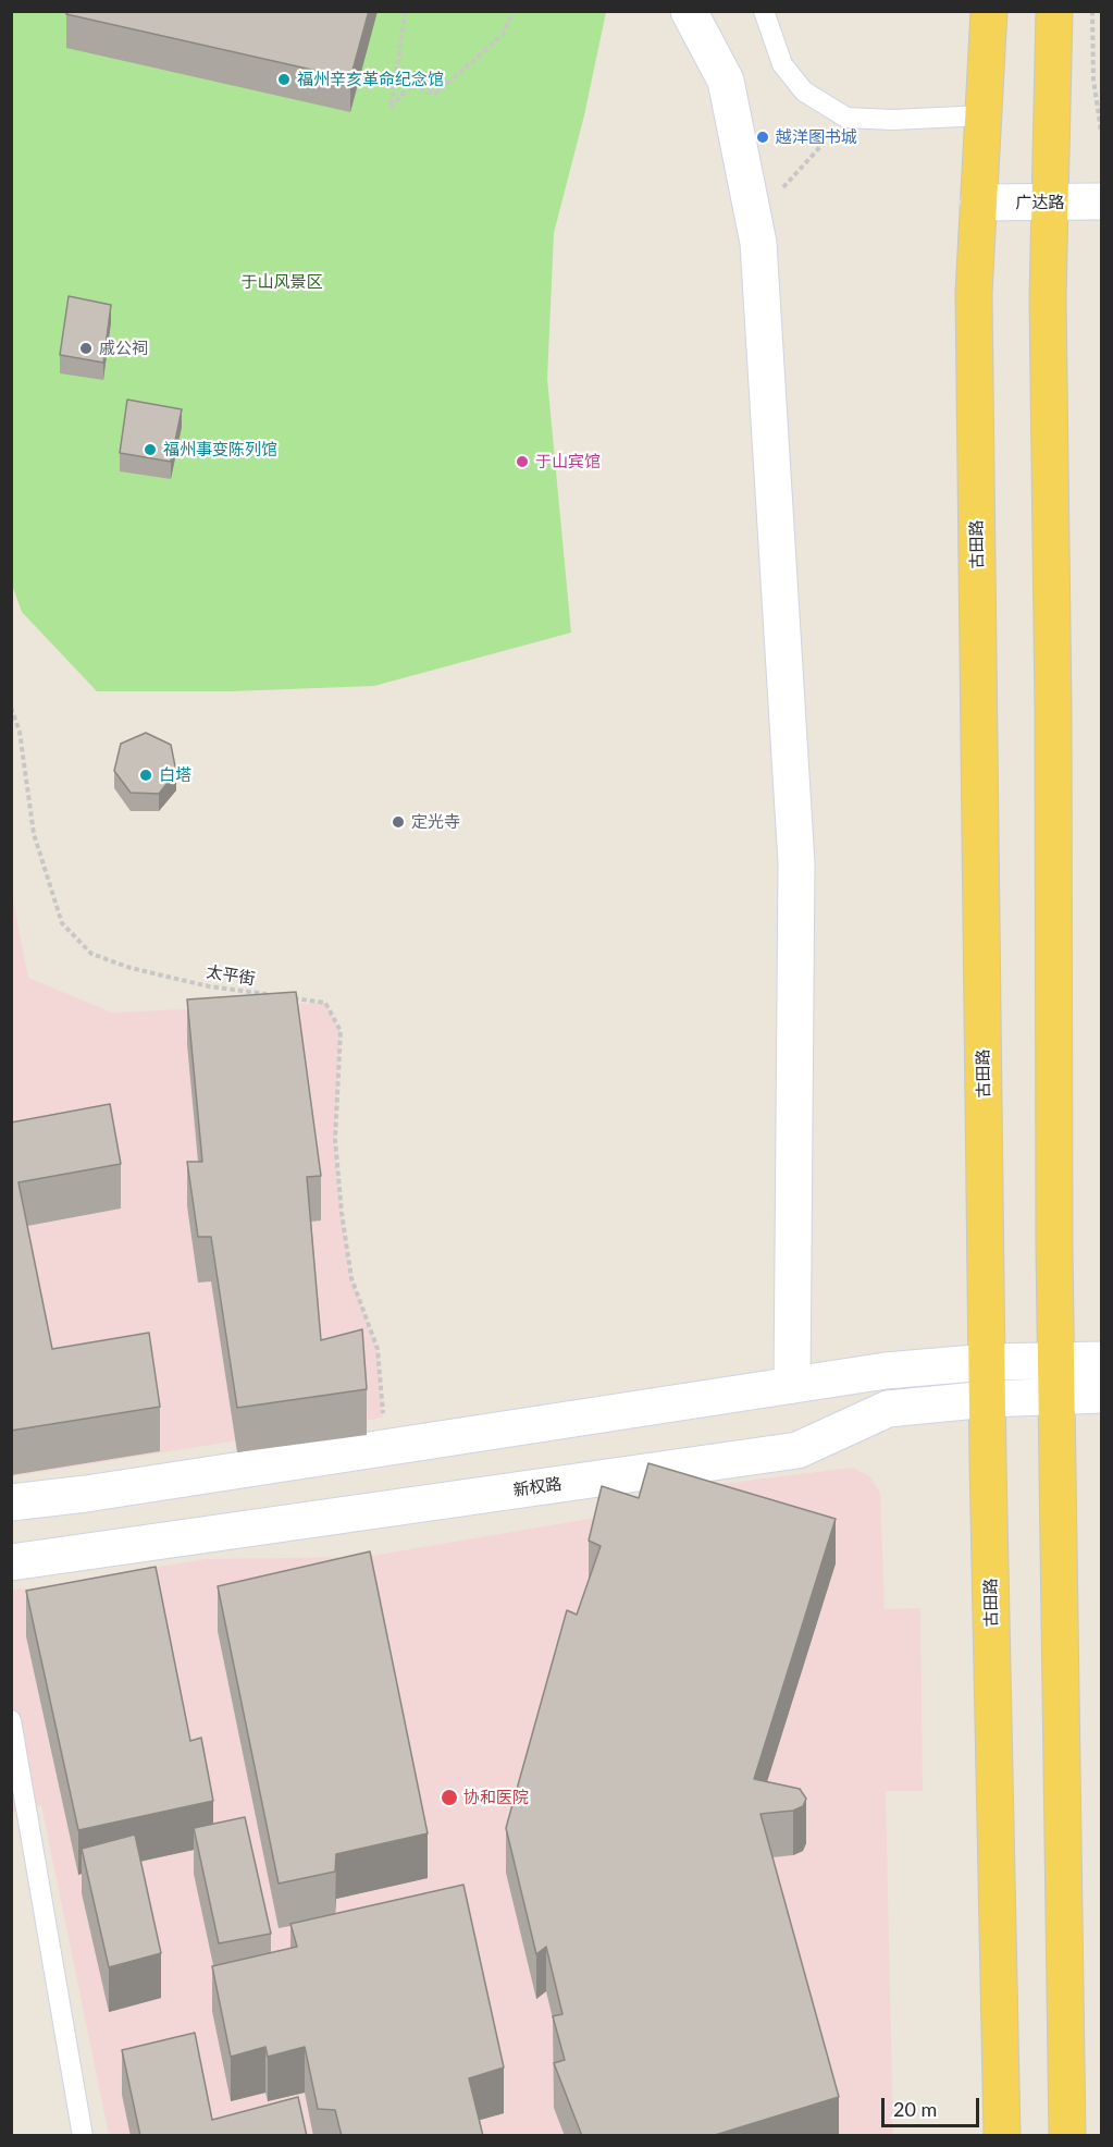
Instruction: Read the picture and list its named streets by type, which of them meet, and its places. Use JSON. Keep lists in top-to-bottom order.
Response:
{
  "streets": {
    "main road": ["古田路"],
    "street": ["广达路", "新权路"],
    "path": ["太平街"]
  },
  "crossings": [
    ["广达路", "古田路"],
    ["古田路", "新权路"]
  ],
  "parks": ["于山风景区"],
  "places": [
    "福州辛亥革命纪念馆",
    "越洋图书城",
    "戚公祠",
    "福州事变陈列馆",
    "于山宾馆",
    "白塔",
    "定光寺",
    "协和医院"
  ],
  "scale_bar": "20 m"
}
